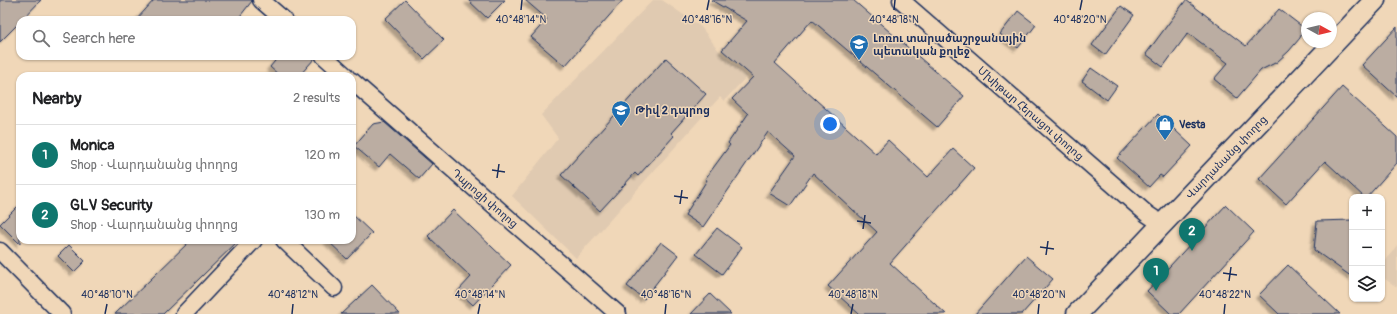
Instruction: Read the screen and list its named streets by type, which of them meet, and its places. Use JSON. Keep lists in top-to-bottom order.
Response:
{
  "streets": {
    "street": ["Մխիթար Հերացու փողոց", "Վարդանանց փողոց", "Դպրոցի փողոց"]
  },
  "crossings": [
    ["Մխիթար Հերացու փողոց", "Վարդանանց փողոց"]
  ],
  "places": {
    "school or university": ["Լոռու տարածաշրջանային պետական քոլեջ", "Թիվ 2 դպրոց"],
    "shop": ["Vesta"]
  },
  "north": "right",
  "page": {
    "search": "Search here",
    "heading": ["Nearby", "2 results"],
    "list": [
      {
        "mark": "1",
        "name": "Monica",
        "note": "Shop · Վարդանանց փողոց",
        "value": "120 m"
      },
      {
        "mark": "2",
        "name": "GLV Security",
        "note": "Shop · Վարդանանց փողոց",
        "value": "130 m"
      }
    ],
    "map_buttons": ["+", "−"],
    "pins": ["2", "1"]
  },
  "coordinates": [
    "40°48'14\"N",
    "40°48'16\"N",
    "40°48'18\"N",
    "40°48'20\"N",
    "40°48'10\"N",
    "40°48'12\"N",
    "40°48'22\"N"
  ]
}
